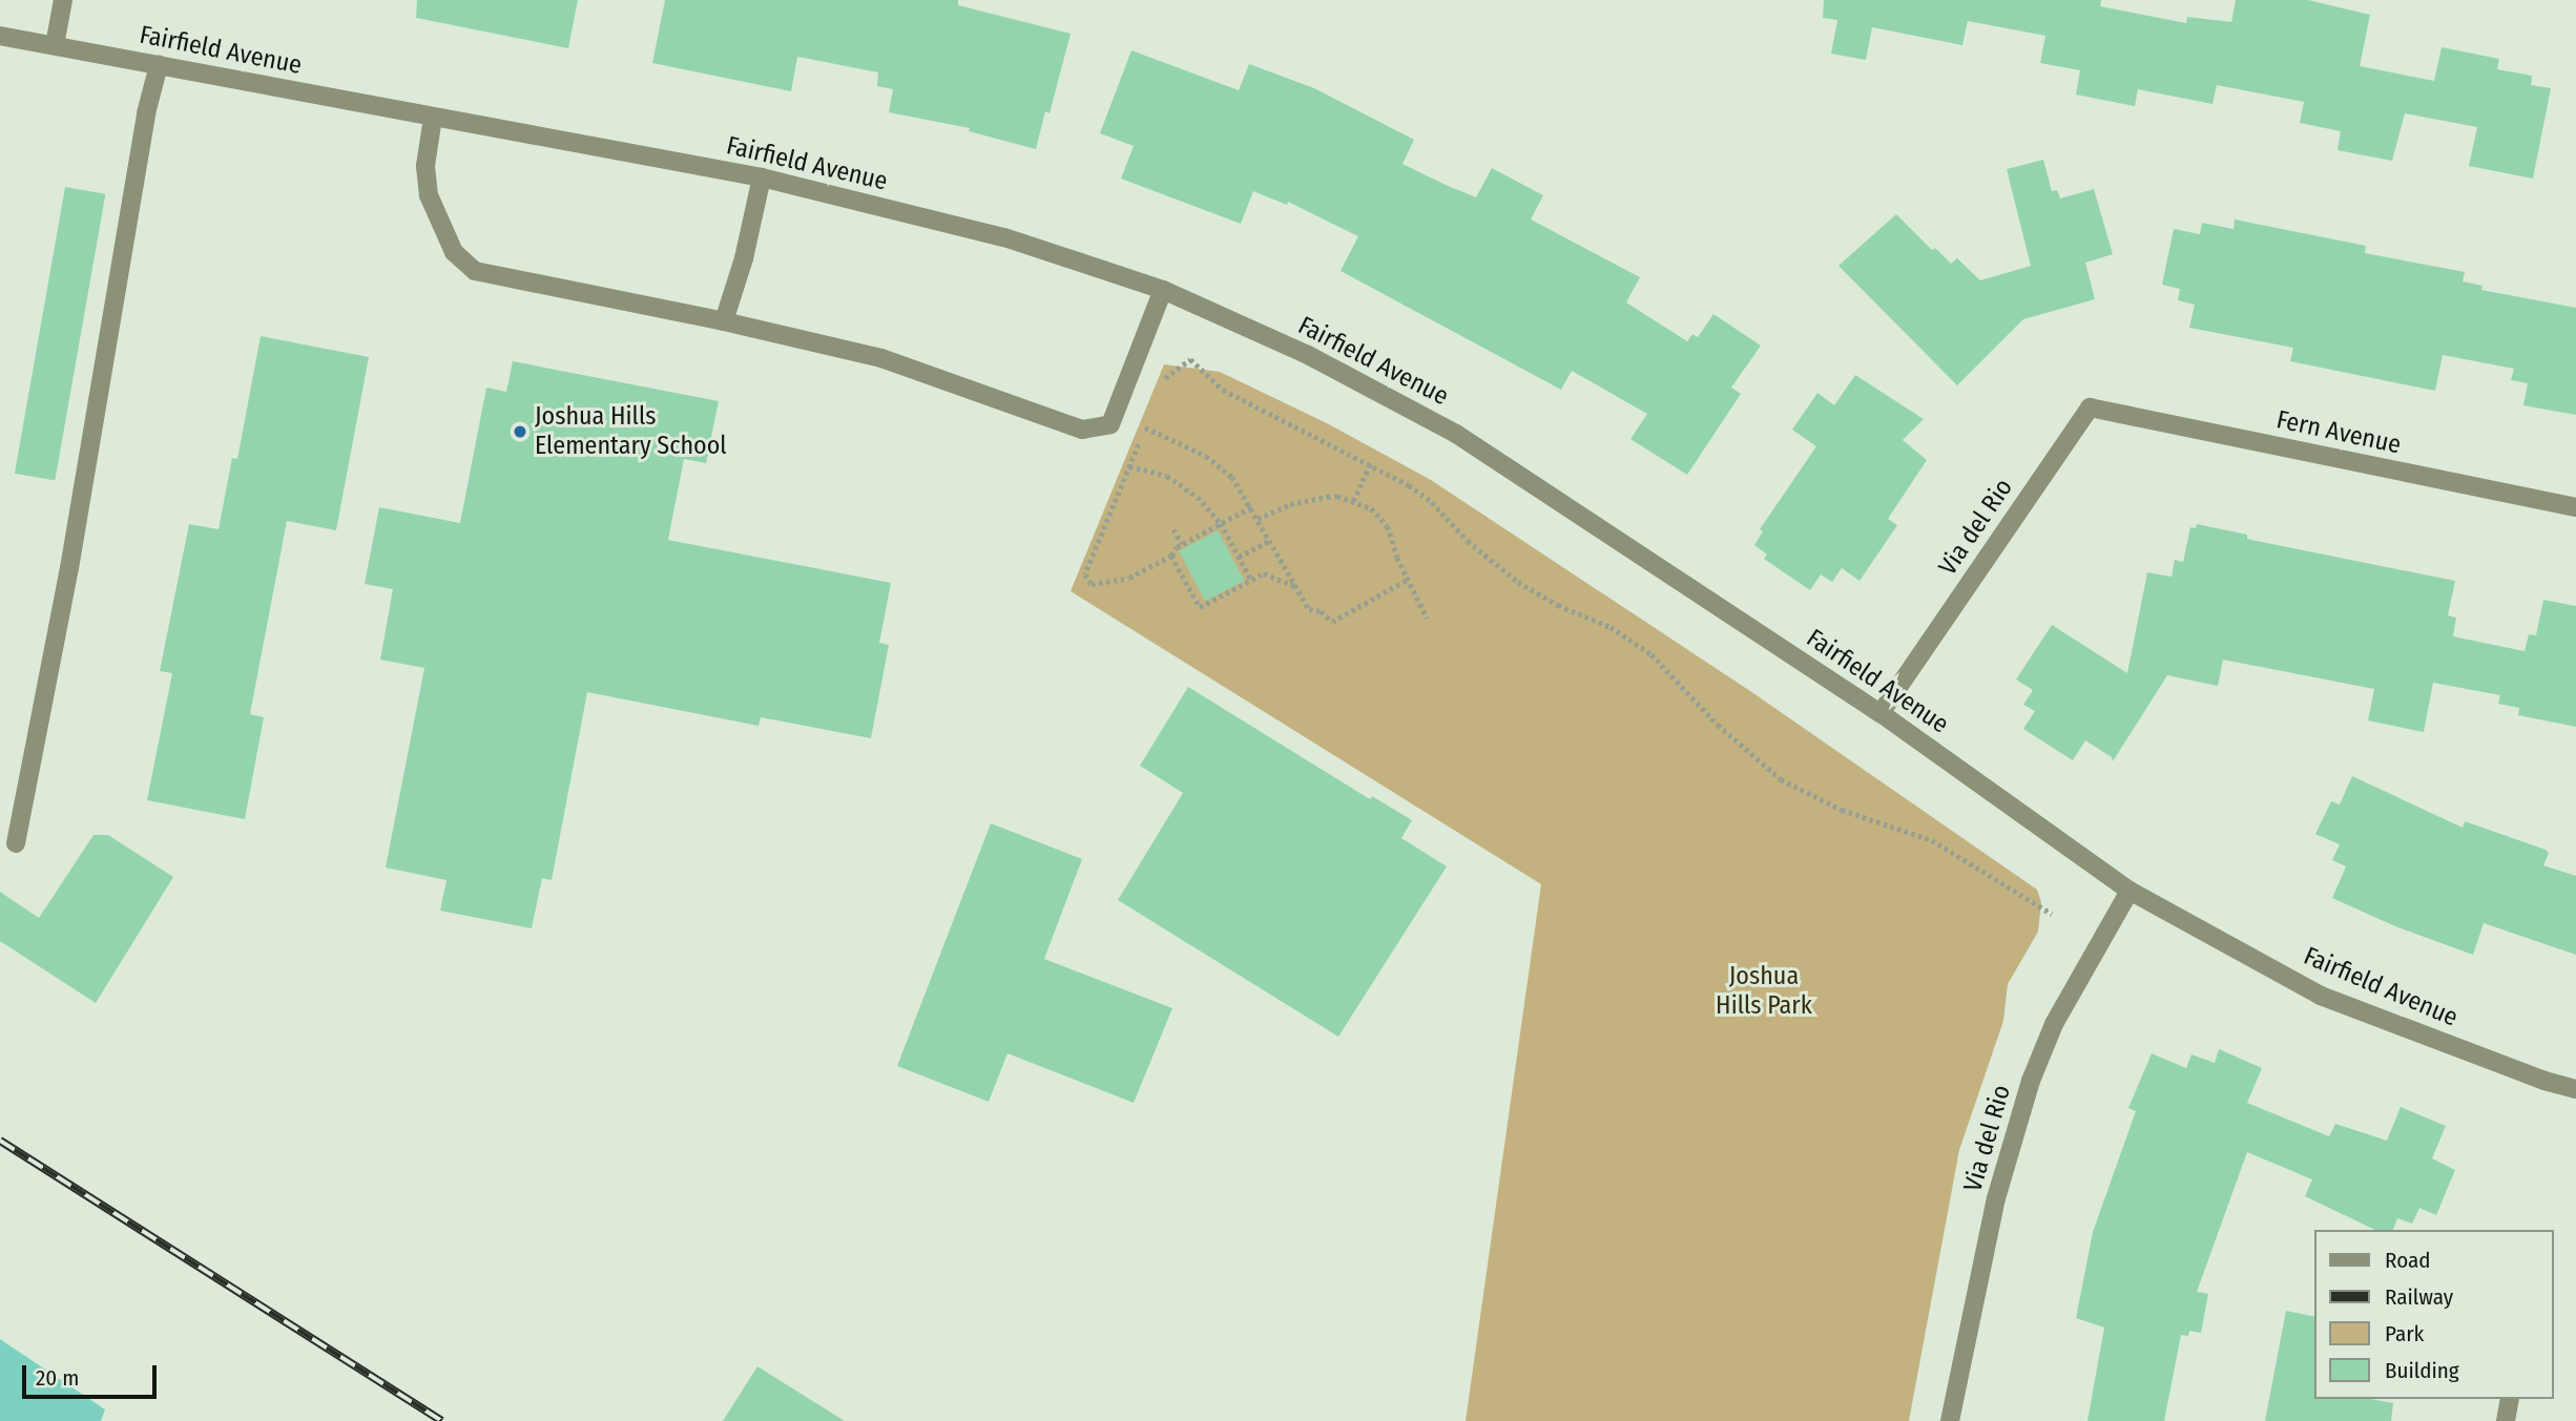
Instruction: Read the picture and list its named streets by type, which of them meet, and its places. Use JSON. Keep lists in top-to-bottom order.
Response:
{
  "streets": {
    "street": ["Fairfield Avenue", "Fern Avenue", "Via del Rio"]
  },
  "crossings": [
    ["Fairfield Avenue", "Via del Rio"],
    ["Fern Avenue", "Via del Rio"]
  ],
  "parks": ["Joshua Hills Park"],
  "places": ["Joshua Hills Elementary School"],
  "legend": [
    "Road",
    "Railway",
    "Park",
    "Building"
  ],
  "scale_bar": "20 m"
}
